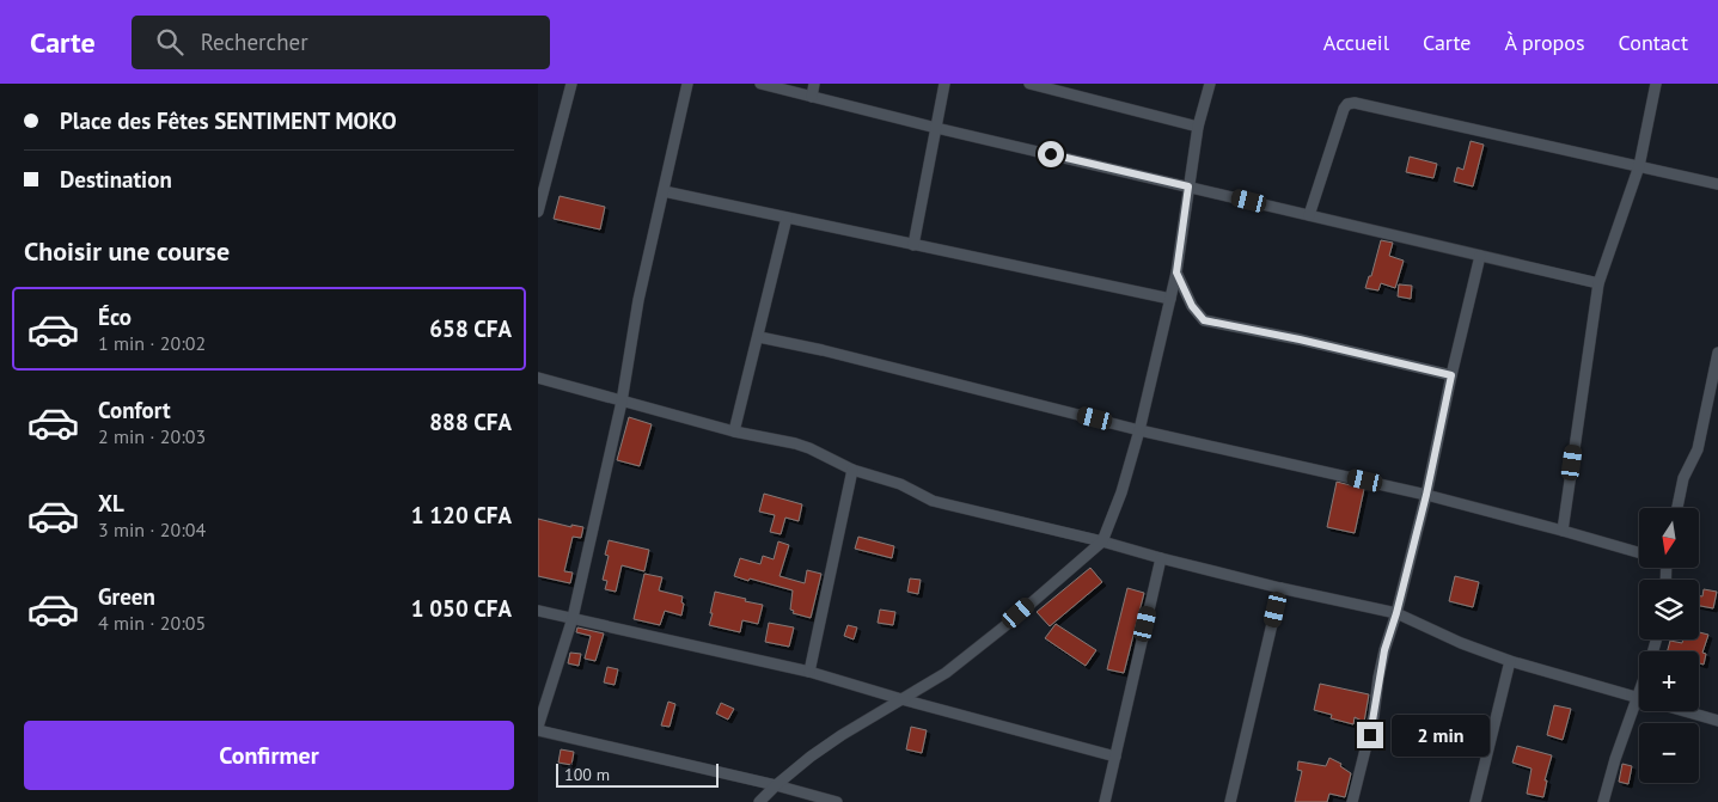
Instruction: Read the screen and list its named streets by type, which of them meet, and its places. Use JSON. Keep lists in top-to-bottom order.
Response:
{
  "scale_bar": "100 m",
  "north": "bottom",
  "page": {
    "header": "Carte",
    "search": "Rechercher",
    "nav": [
      "Accueil",
      "Carte",
      "À propos",
      "Contact"
    ],
    "banner": ["Place des Fêtes SENTIMENT MOKO", "Destination"],
    "heading": "Choisir une course",
    "list": [
      {
        "name": "Éco",
        "note": "1 min · 20:02",
        "value": "658 CFA"
      },
      {
        "name": "Confort",
        "note": "2 min · 20:03",
        "value": "888 CFA"
      },
      {
        "name": "XL",
        "note": "3 min · 20:04",
        "value": "1 120 CFA"
      },
      {
        "name": "Green",
        "note": "4 min · 20:05",
        "value": "1 050 CFA"
      }
    ],
    "map_buttons": ["+", "−"],
    "buttons": "Confirmer",
    "bubble": "2 min",
    "scale": "100 m"
  }
}
